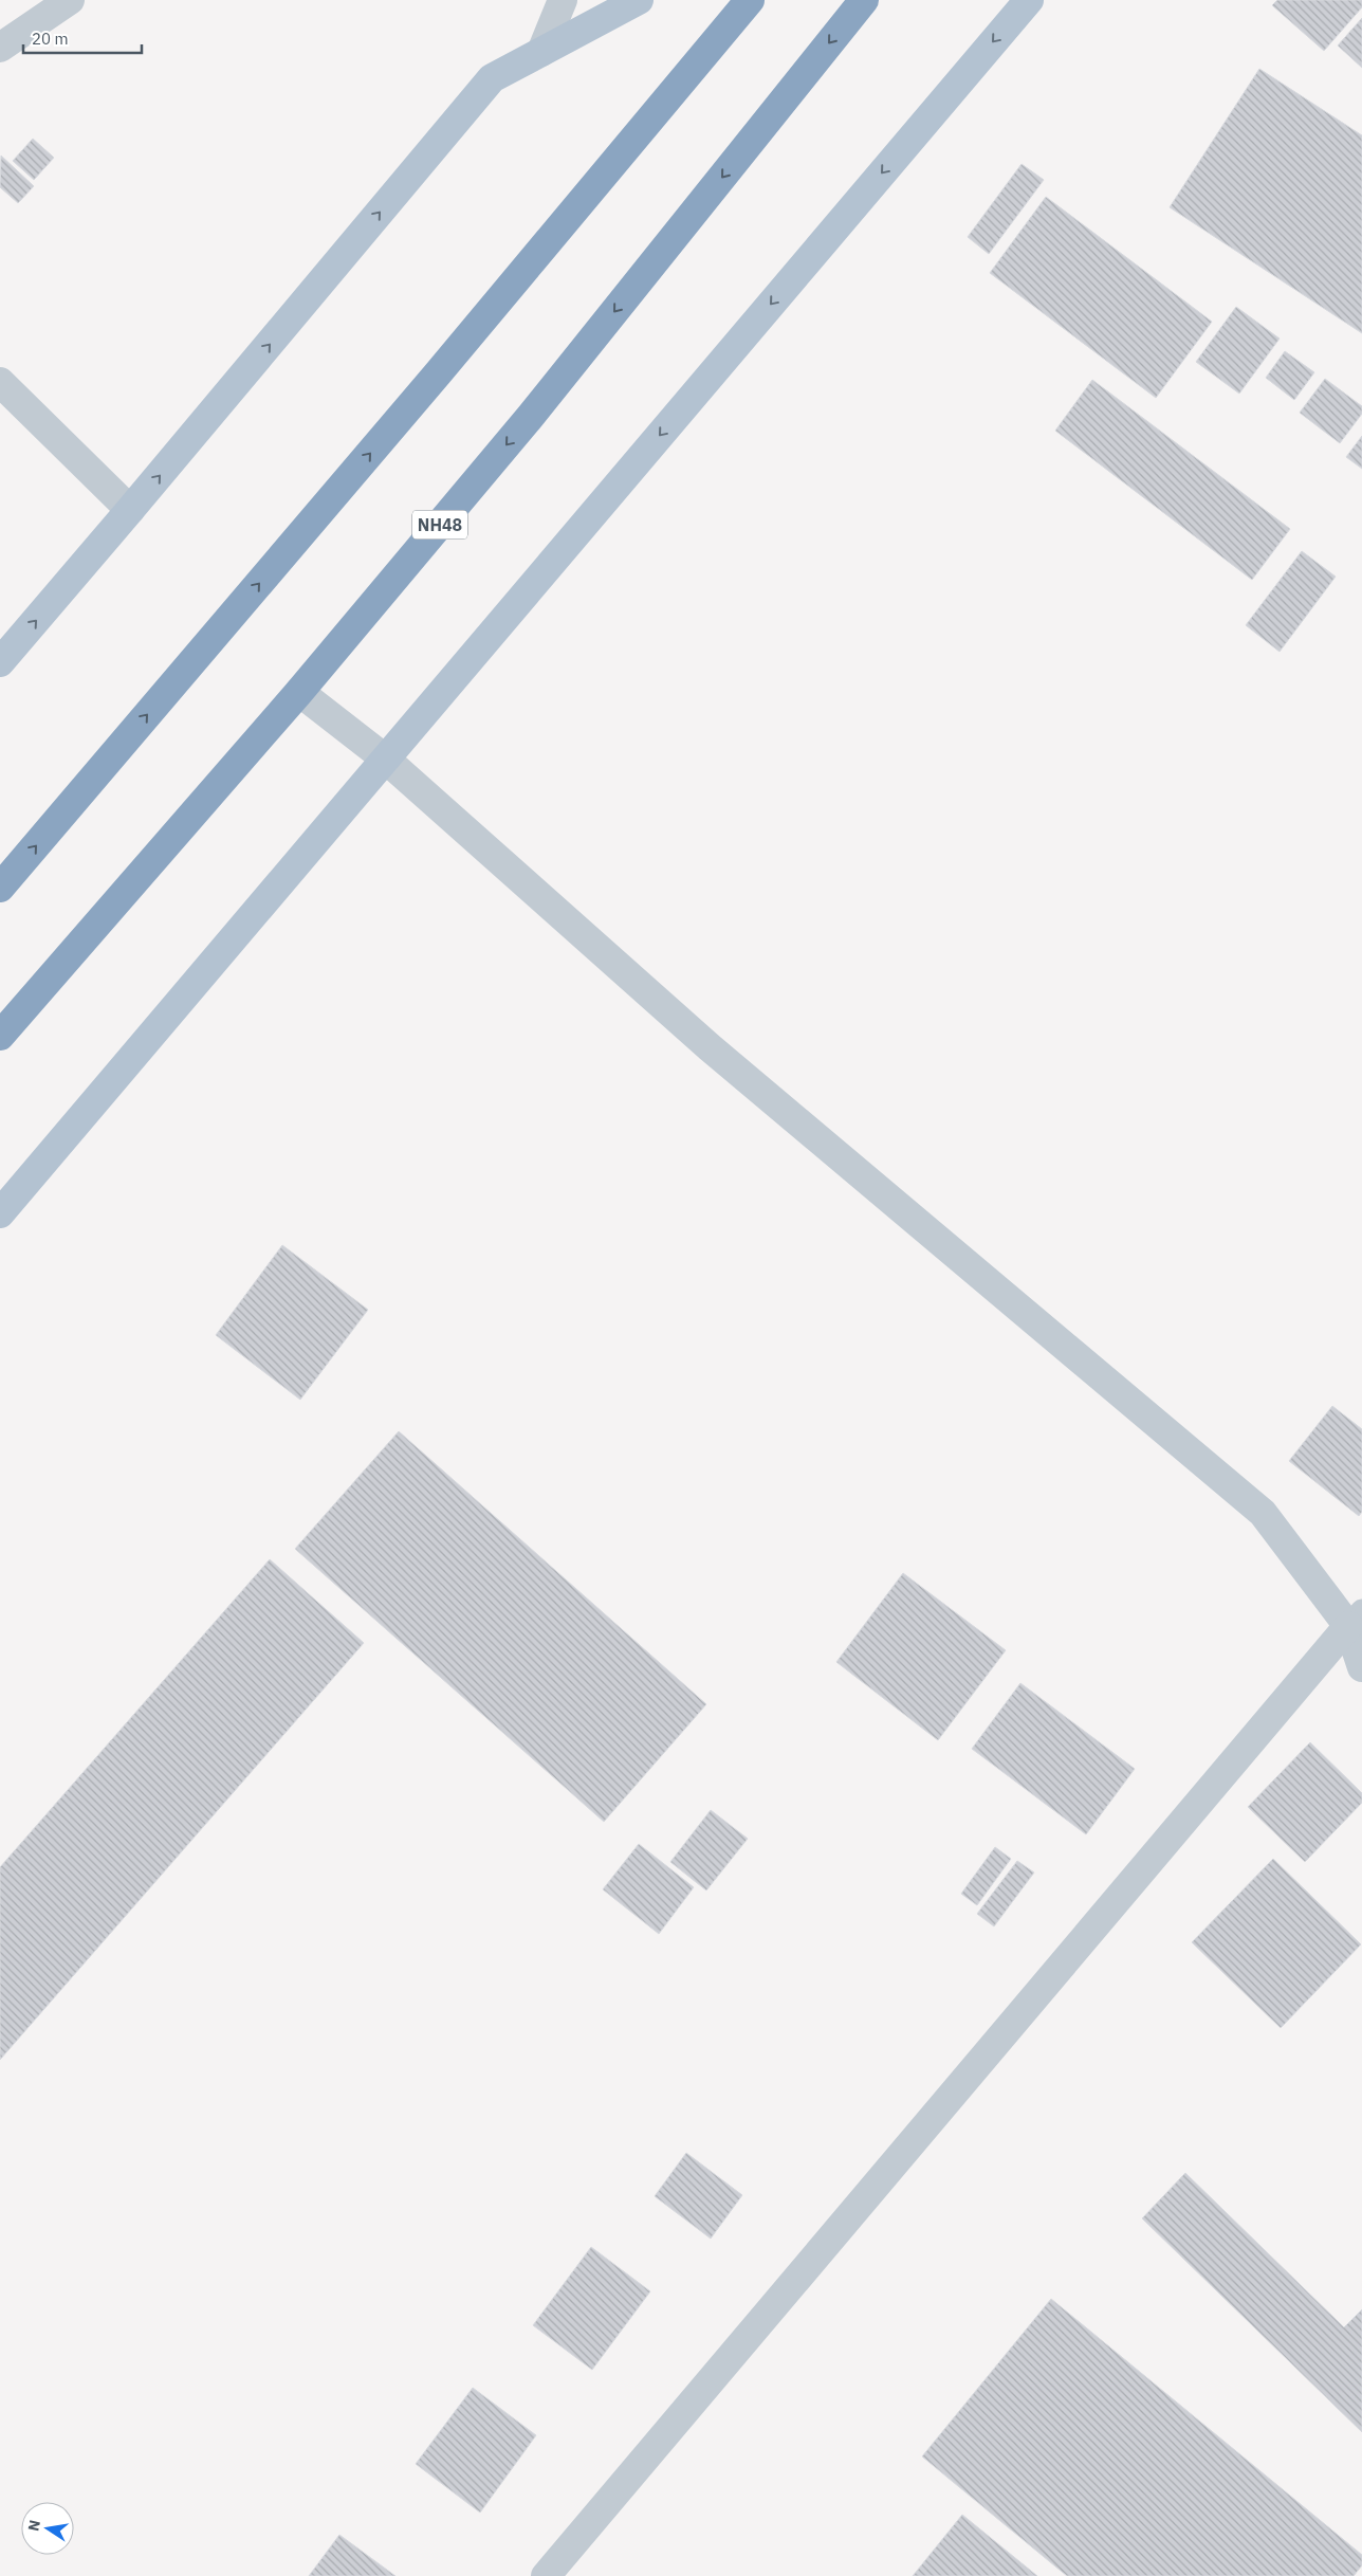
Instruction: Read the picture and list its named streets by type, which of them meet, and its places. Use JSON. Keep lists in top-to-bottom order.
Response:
{
  "streets": {
    "highway": ["NH48"]
  },
  "scale_bar": "20 m",
  "north": "left"
}
